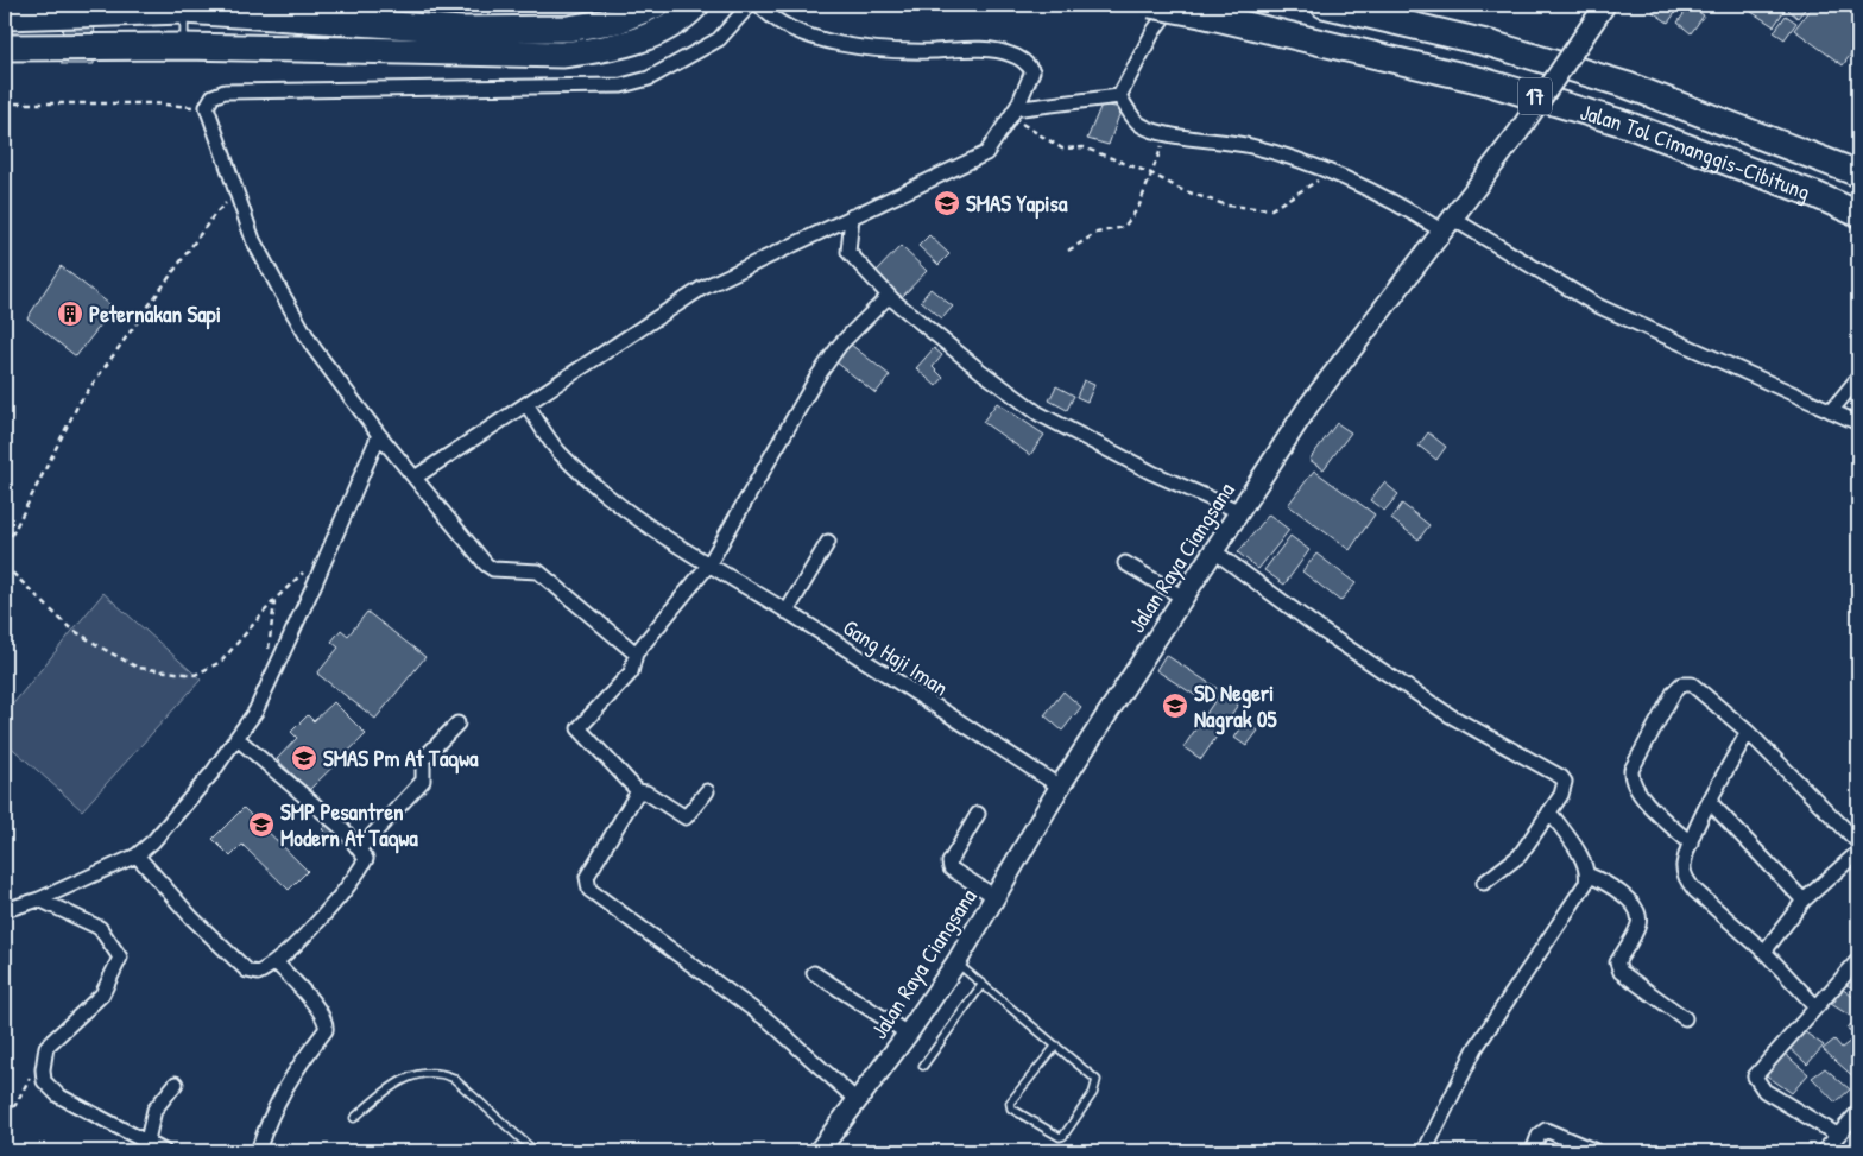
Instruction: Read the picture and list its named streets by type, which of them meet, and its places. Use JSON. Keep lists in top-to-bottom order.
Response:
{
  "streets": {
    "highway": ["17", "Jalan Tol Cimanggis–Cibitung"],
    "main road": ["Jalan Raya Ciangsana"],
    "street": ["Gang Haji Iman"]
  },
  "crossings": [
    ["Jalan Raya Ciangsana", "Gang Haji Iman"]
  ],
  "places": {
    "school or university": [
      "SMAS Yapisa",
      "SD Negeri Nagrak 05",
      "SMAS Pm At Taqwa",
      "SMP Pesantren Modern At Taqwa"
    ],
    "building": ["Peternakan Sapi"]
  }
}
